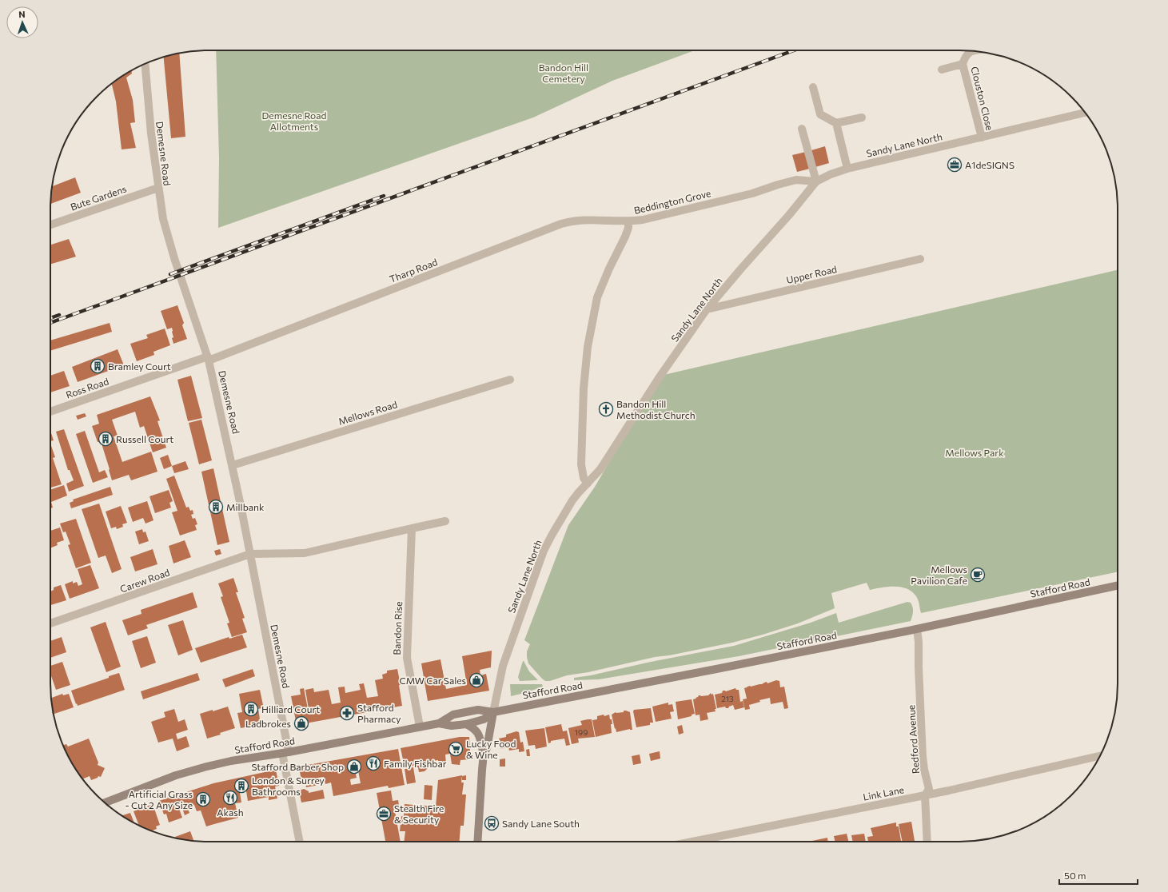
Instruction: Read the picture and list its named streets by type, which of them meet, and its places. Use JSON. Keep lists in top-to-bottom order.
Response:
{
  "streets": {
    "main road": ["Stafford Road"],
    "street": [
      "Clouston Close",
      "Sandy Lane North",
      "Demesne Road",
      "Bute Gardens",
      "Beddington Grove",
      "Tharp Road",
      "Upper Road",
      "Ross Road",
      "Mellows Road",
      "Carew Road",
      "Bandon Rise",
      "Redford Avenue",
      "Link Lane"
    ]
  },
  "crossings": [
    ["Clouston Close", "Sandy Lane North"],
    ["Sandy Lane North", "Beddington Grove"],
    ["Sandy Lane North", "Upper Road"],
    ["Sandy Lane North", "Stafford Road"],
    ["Demesne Road", "Bute Gardens"],
    ["Demesne Road", "Tharp Road"],
    ["Demesne Road", "Ross Road"],
    ["Demesne Road", "Mellows Road"],
    ["Demesne Road", "Carew Road"],
    ["Demesne Road", "Stafford Road"],
    ["Beddington Grove", "Tharp Road"],
    ["Tharp Road", "Ross Road"],
    ["Stafford Road", "Bandon Rise"],
    ["Stafford Road", "Redford Avenue"],
    ["Redford Avenue", "Link Lane"]
  ],
  "parks": ["Bandon Hill Cemetery", "Demesne Road Allotments", "Mellows Park"],
  "places": {
    "office": ["A1deSIGNS", "Stealth Fire & Security"],
    "building": [
      "Bramley Court",
      "Russell Court",
      "Millbank",
      "Hilliard Court",
      "London & Surrey Bathrooms",
      "Artificial Grass - Cut 2 Any Size"
    ],
    "church": ["Bandon Hill Methodist Church"],
    "cafe": ["Mellows Pavilion Cafe"],
    "shop": ["CMW Car Sales", "Ladbrokes", "Stafford Barber Shop"],
    "pharmacy": ["Stafford Pharmacy"],
    "supermarket": ["Lucky Food & Wine"],
    "restaurant": ["Family Fishbar", "Akash"],
    "bus stop": ["Sandy Lane South"]
  },
  "house_numbers": ["213", "199"],
  "scale_bar": "50 m",
  "north": "top"
}
